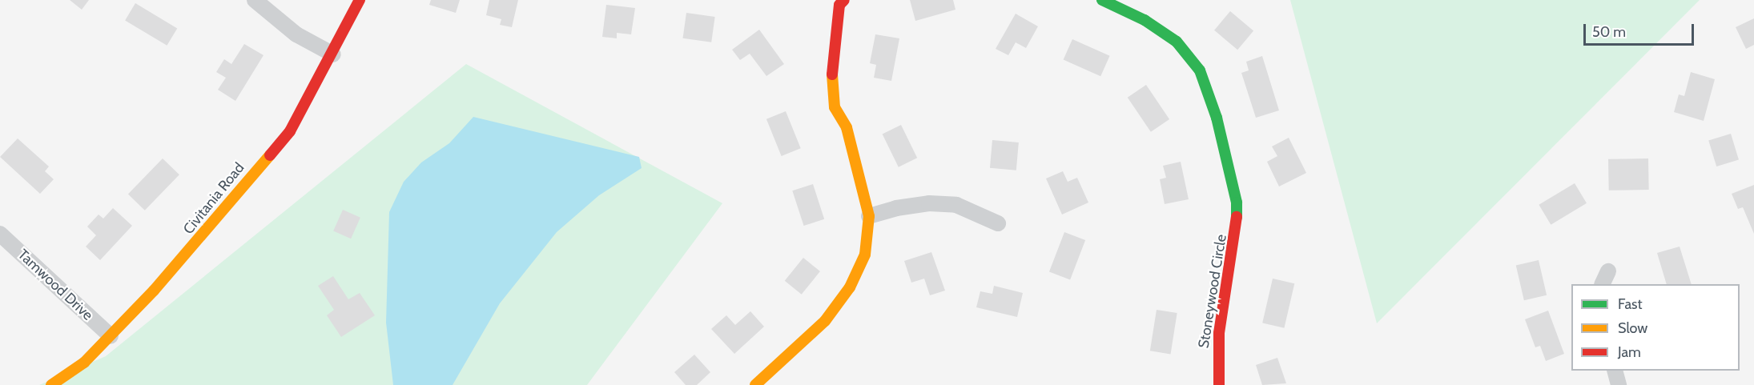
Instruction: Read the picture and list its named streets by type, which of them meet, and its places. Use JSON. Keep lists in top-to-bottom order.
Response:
{
  "streets": {
    "street": ["Civitania Road", "Tamwood Drive", "Stoneywood Circle"]
  },
  "crossings": [
    ["Civitania Road", "Tamwood Drive"]
  ],
  "legend": ["Fast", "Slow", "Jam"],
  "scale_bar": "50 m"
}
